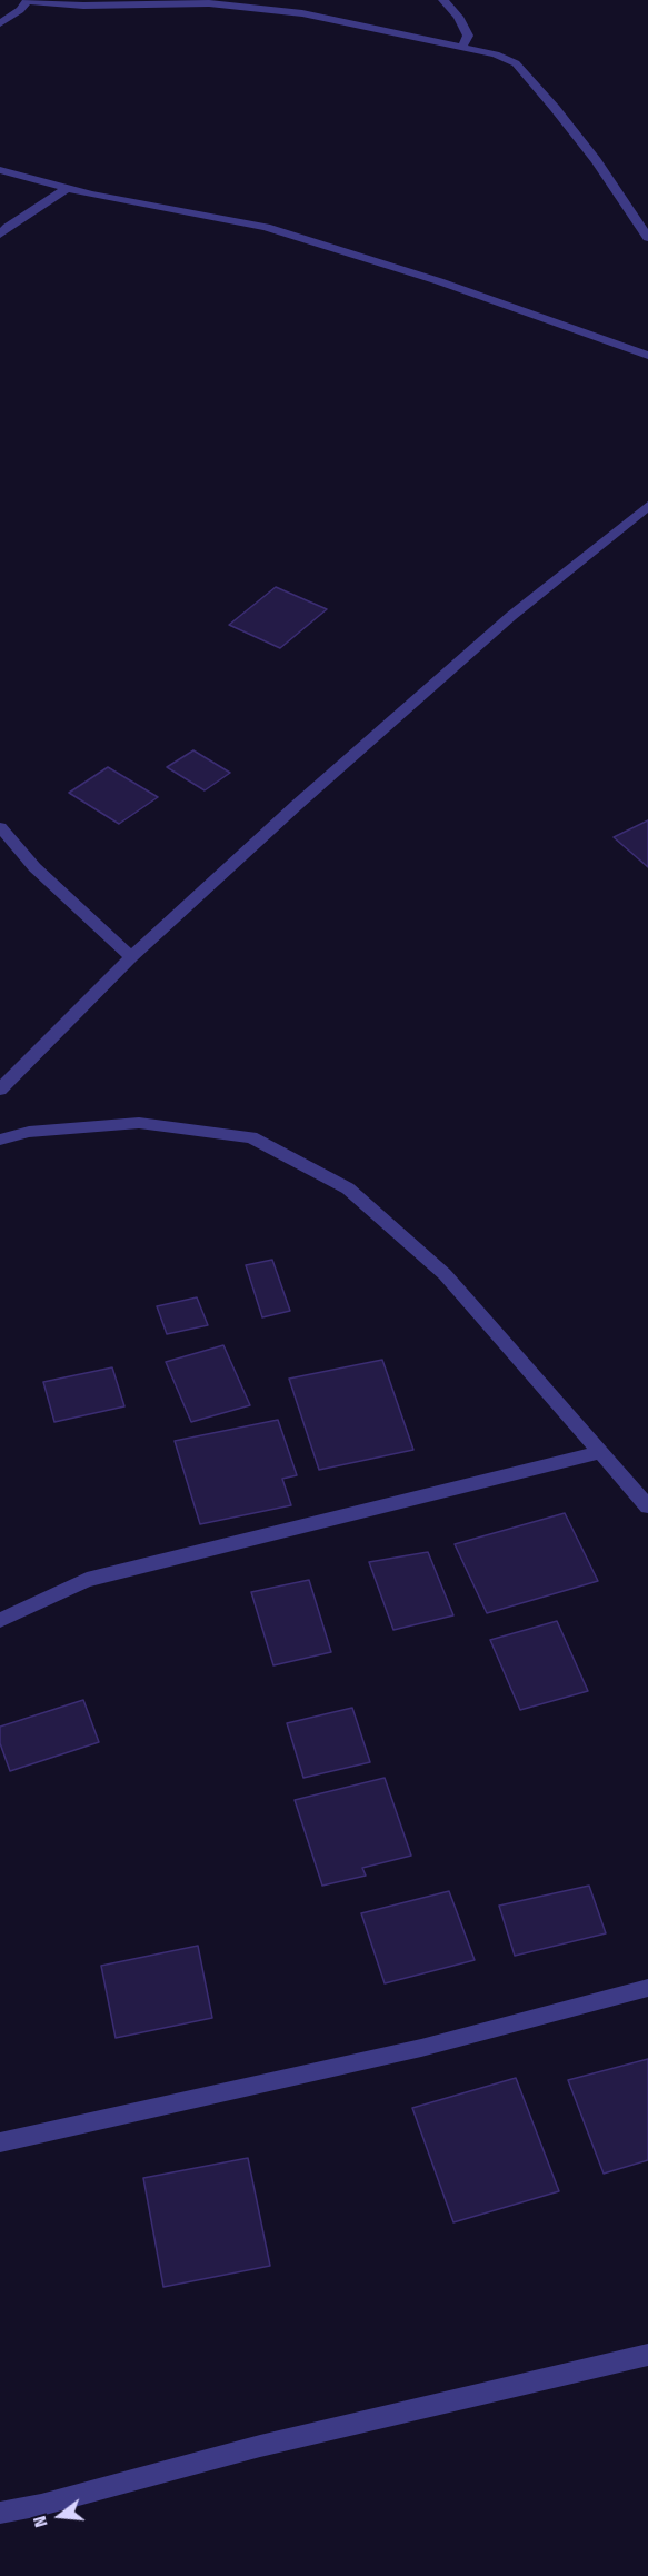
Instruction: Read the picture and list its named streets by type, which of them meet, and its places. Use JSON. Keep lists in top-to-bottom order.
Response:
{
  "north": "left"
}
